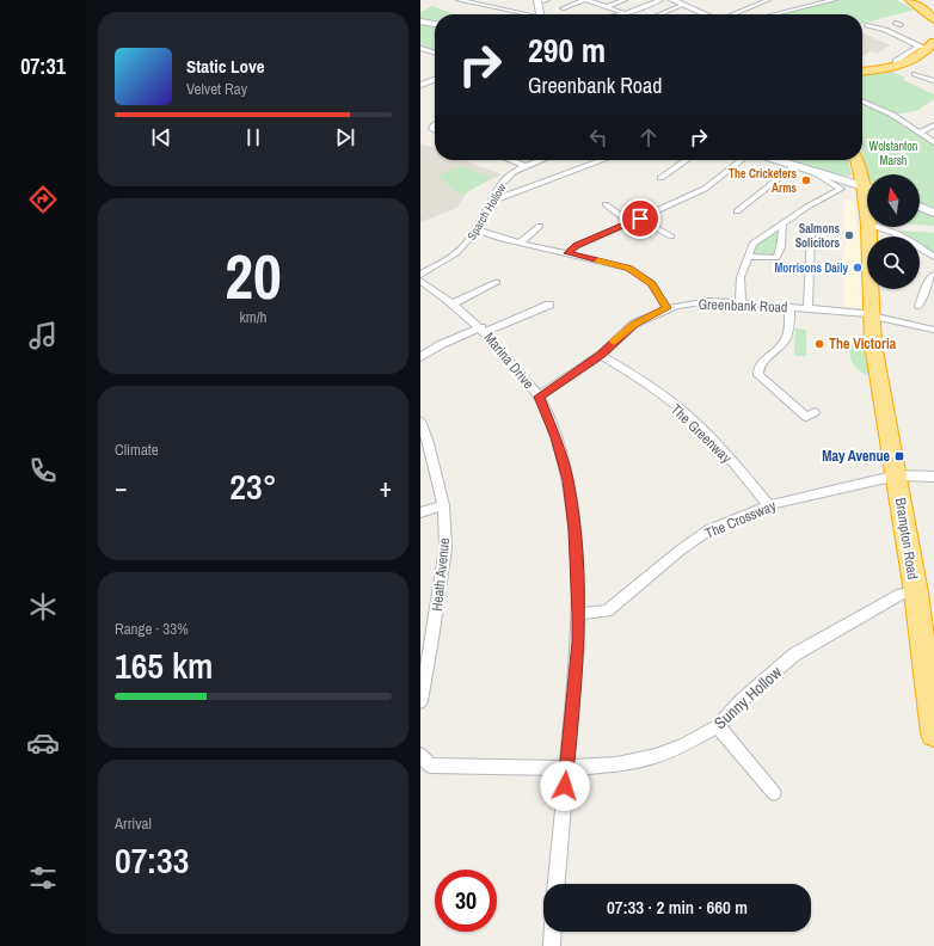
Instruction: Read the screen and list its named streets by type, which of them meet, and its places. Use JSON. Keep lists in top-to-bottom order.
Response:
{
  "streets": {
    "highway": ["Brampton Road"],
    "street": [
      "Sparch Hollow",
      "Greenbank Road",
      "Marina Drive",
      "The Greenway",
      "The Crossway",
      "Heath Avenue",
      "Sunny Hollow"
    ]
  },
  "crossings": [
    ["Greenbank Road", "Marina Drive"],
    ["Greenbank Road", "The Greenway"],
    ["Greenbank Road", "Brampton Road"],
    ["Marina Drive", "The Crossway"],
    ["Marina Drive", "Sunny Hollow"],
    ["The Greenway", "The Crossway"],
    ["The Crossway", "Brampton Road"],
    ["Brampton Road", "Sunny Hollow"]
  ],
  "parks": ["Wolstanton Marsh"],
  "places": {
    "other": [
      "The Cricketers Arms",
      "Salmons Solicitors",
      "Morrisons Daily",
      "The Victoria"
    ],
    "transit": ["May Avenue"]
  },
  "north": "top",
  "page": {
    "tabs": "07:31",
    "turn": ["290 m", "Greenbank Road"],
    "song": ["Static Love", "Velvet Ray"],
    "tile": [
      ["20", "km/h"],
      "Climate",
      ["Range · 33%", "165 km"],
      ["Arrival", "07:33"]
    ],
    "heat": ["−", "23°", "+"],
    "limit": "30",
    "trip": "07:33 · 2 min · 660 m"
  }
}
